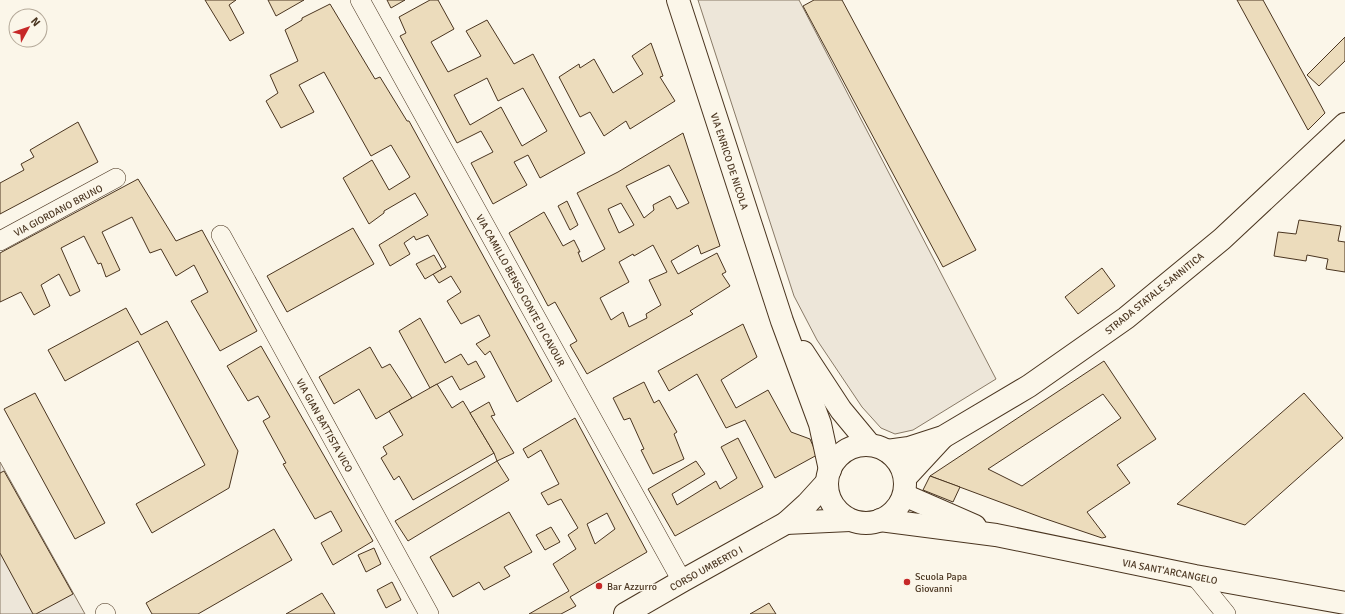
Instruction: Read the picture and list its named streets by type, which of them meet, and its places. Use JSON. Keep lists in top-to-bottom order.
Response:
{
  "streets": {
    "street": [
      "VIA ENRICO DE NICOLA",
      "VIA GIORDANO BRUNO",
      "VIA CAMILLO BENSO CONTE DI CAVOUR",
      "STRADA STATALE SANNITICA",
      "VIA GIAN BATTISTA VICO",
      "CORSO UMBERTO I",
      "VIA SANT'ARCANGELO"
    ]
  },
  "crossings": [
    ["VIA CAMILLO BENSO CONTE DI CAVOUR", "CORSO UMBERTO I"],
    ["STRADA STATALE SANNITICA", "CORSO UMBERTO I"]
  ],
  "places": ["Scuola Papa Giovanni", "Bar Azzurro"],
  "north": "top right"
}
